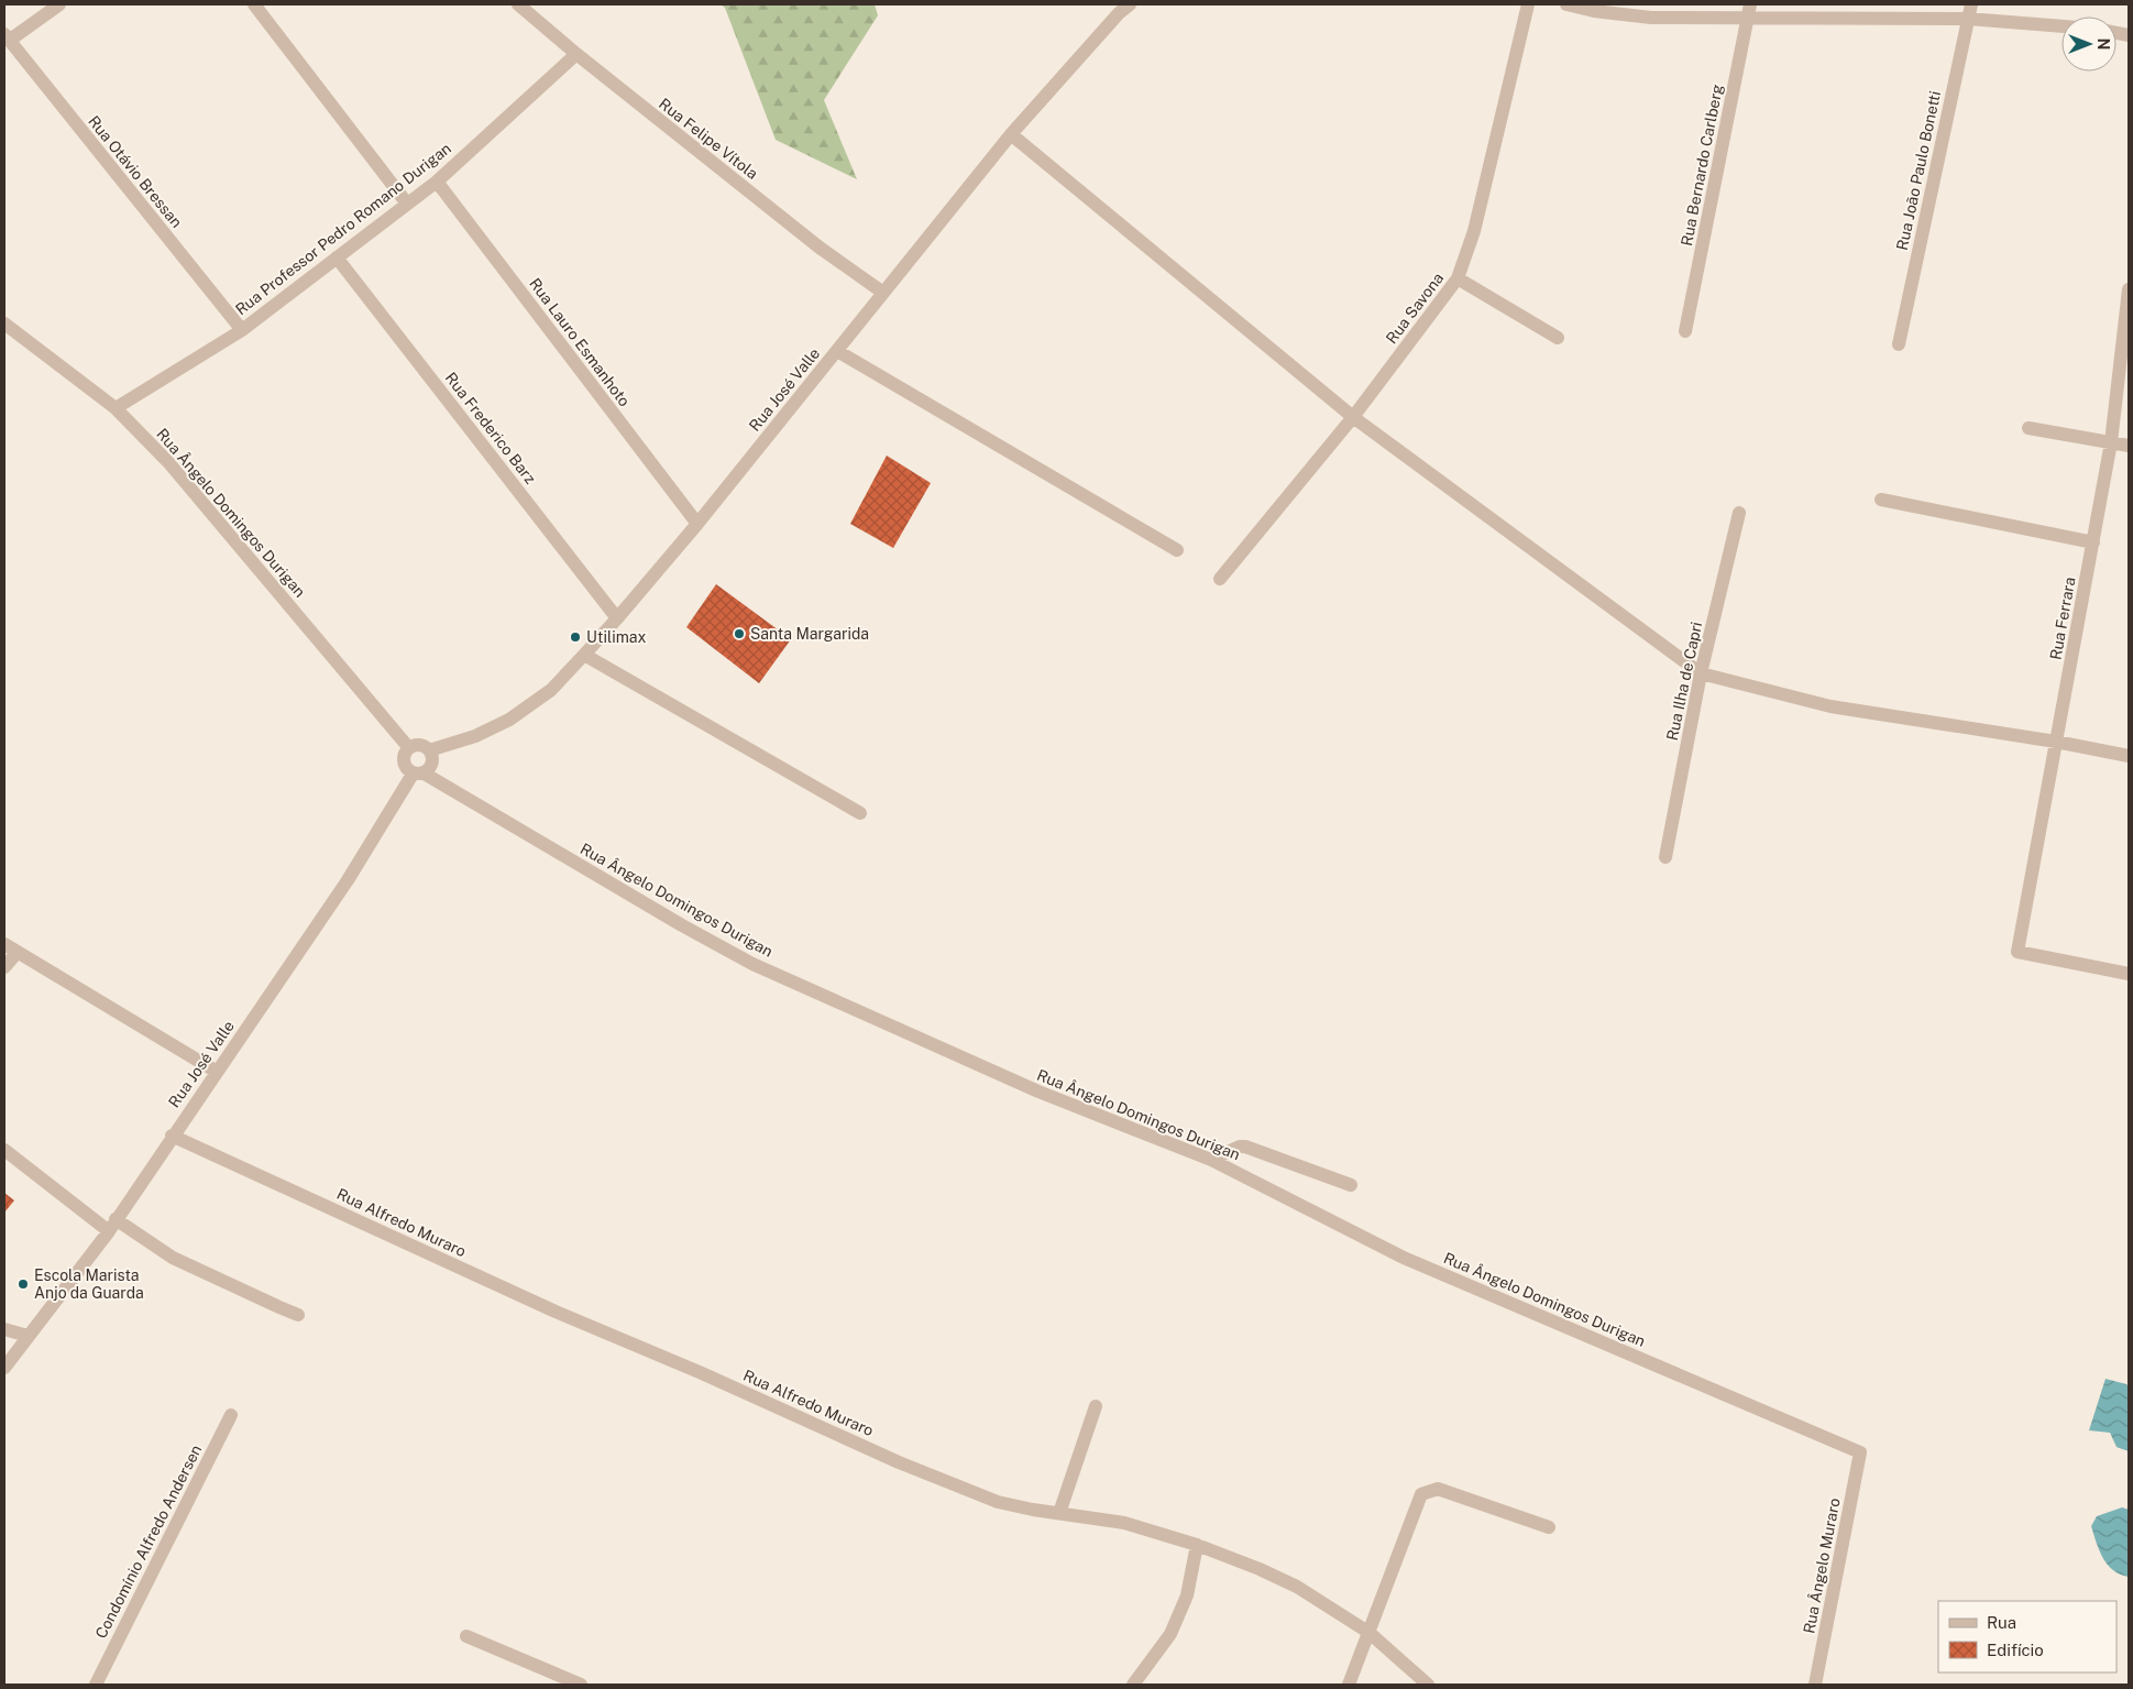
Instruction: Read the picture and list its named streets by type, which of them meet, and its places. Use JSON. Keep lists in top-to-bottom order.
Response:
{
  "streets": {
    "street": [
      "Rua Felipe Vítola",
      "Rua Bernardo Carlberg",
      "Rua João Paulo Bonetti",
      "Rua Otávio Bressan",
      "Rua Professor Pedro Romano Durigan",
      "Rua Savona",
      "Rua Lauro Esmanhoto",
      "Rua José Valle",
      "Rua Frederico Barz",
      "Rua Ângelo Domingos Durigan",
      "Rua Ferrara",
      "Rua Ilha de Capri",
      "Rua Alfredo Muraro",
      "Condomínio Alfredo Andersen",
      "Rua Ângelo Muraro"
    ]
  },
  "crossings": [
    ["Rua Felipe Vítola", "Rua Professor Pedro Romano Durigan"],
    ["Rua Felipe Vítola", "Rua José Valle"],
    ["Rua Otávio Bressan", "Rua Professor Pedro Romano Durigan"],
    ["Rua Professor Pedro Romano Durigan", "Rua Lauro Esmanhoto"],
    ["Rua Professor Pedro Romano Durigan", "Rua Frederico Barz"],
    ["Rua Professor Pedro Romano Durigan", "Rua Ângelo Domingos Durigan"],
    ["Rua Lauro Esmanhoto", "Rua José Valle"],
    ["Rua José Valle", "Rua Frederico Barz"],
    ["Rua José Valle", "Rua Ângelo Domingos Durigan"],
    ["Rua José Valle", "Rua Alfredo Muraro"],
    ["Rua Ângelo Domingos Durigan", "Rua Ângelo Muraro"]
  ],
  "places": ["Santa Margarida", "Utilimax", "Escola Marista Anjo da Guarda"],
  "legend": ["Rua", "Edifício"],
  "north": "right"
}
